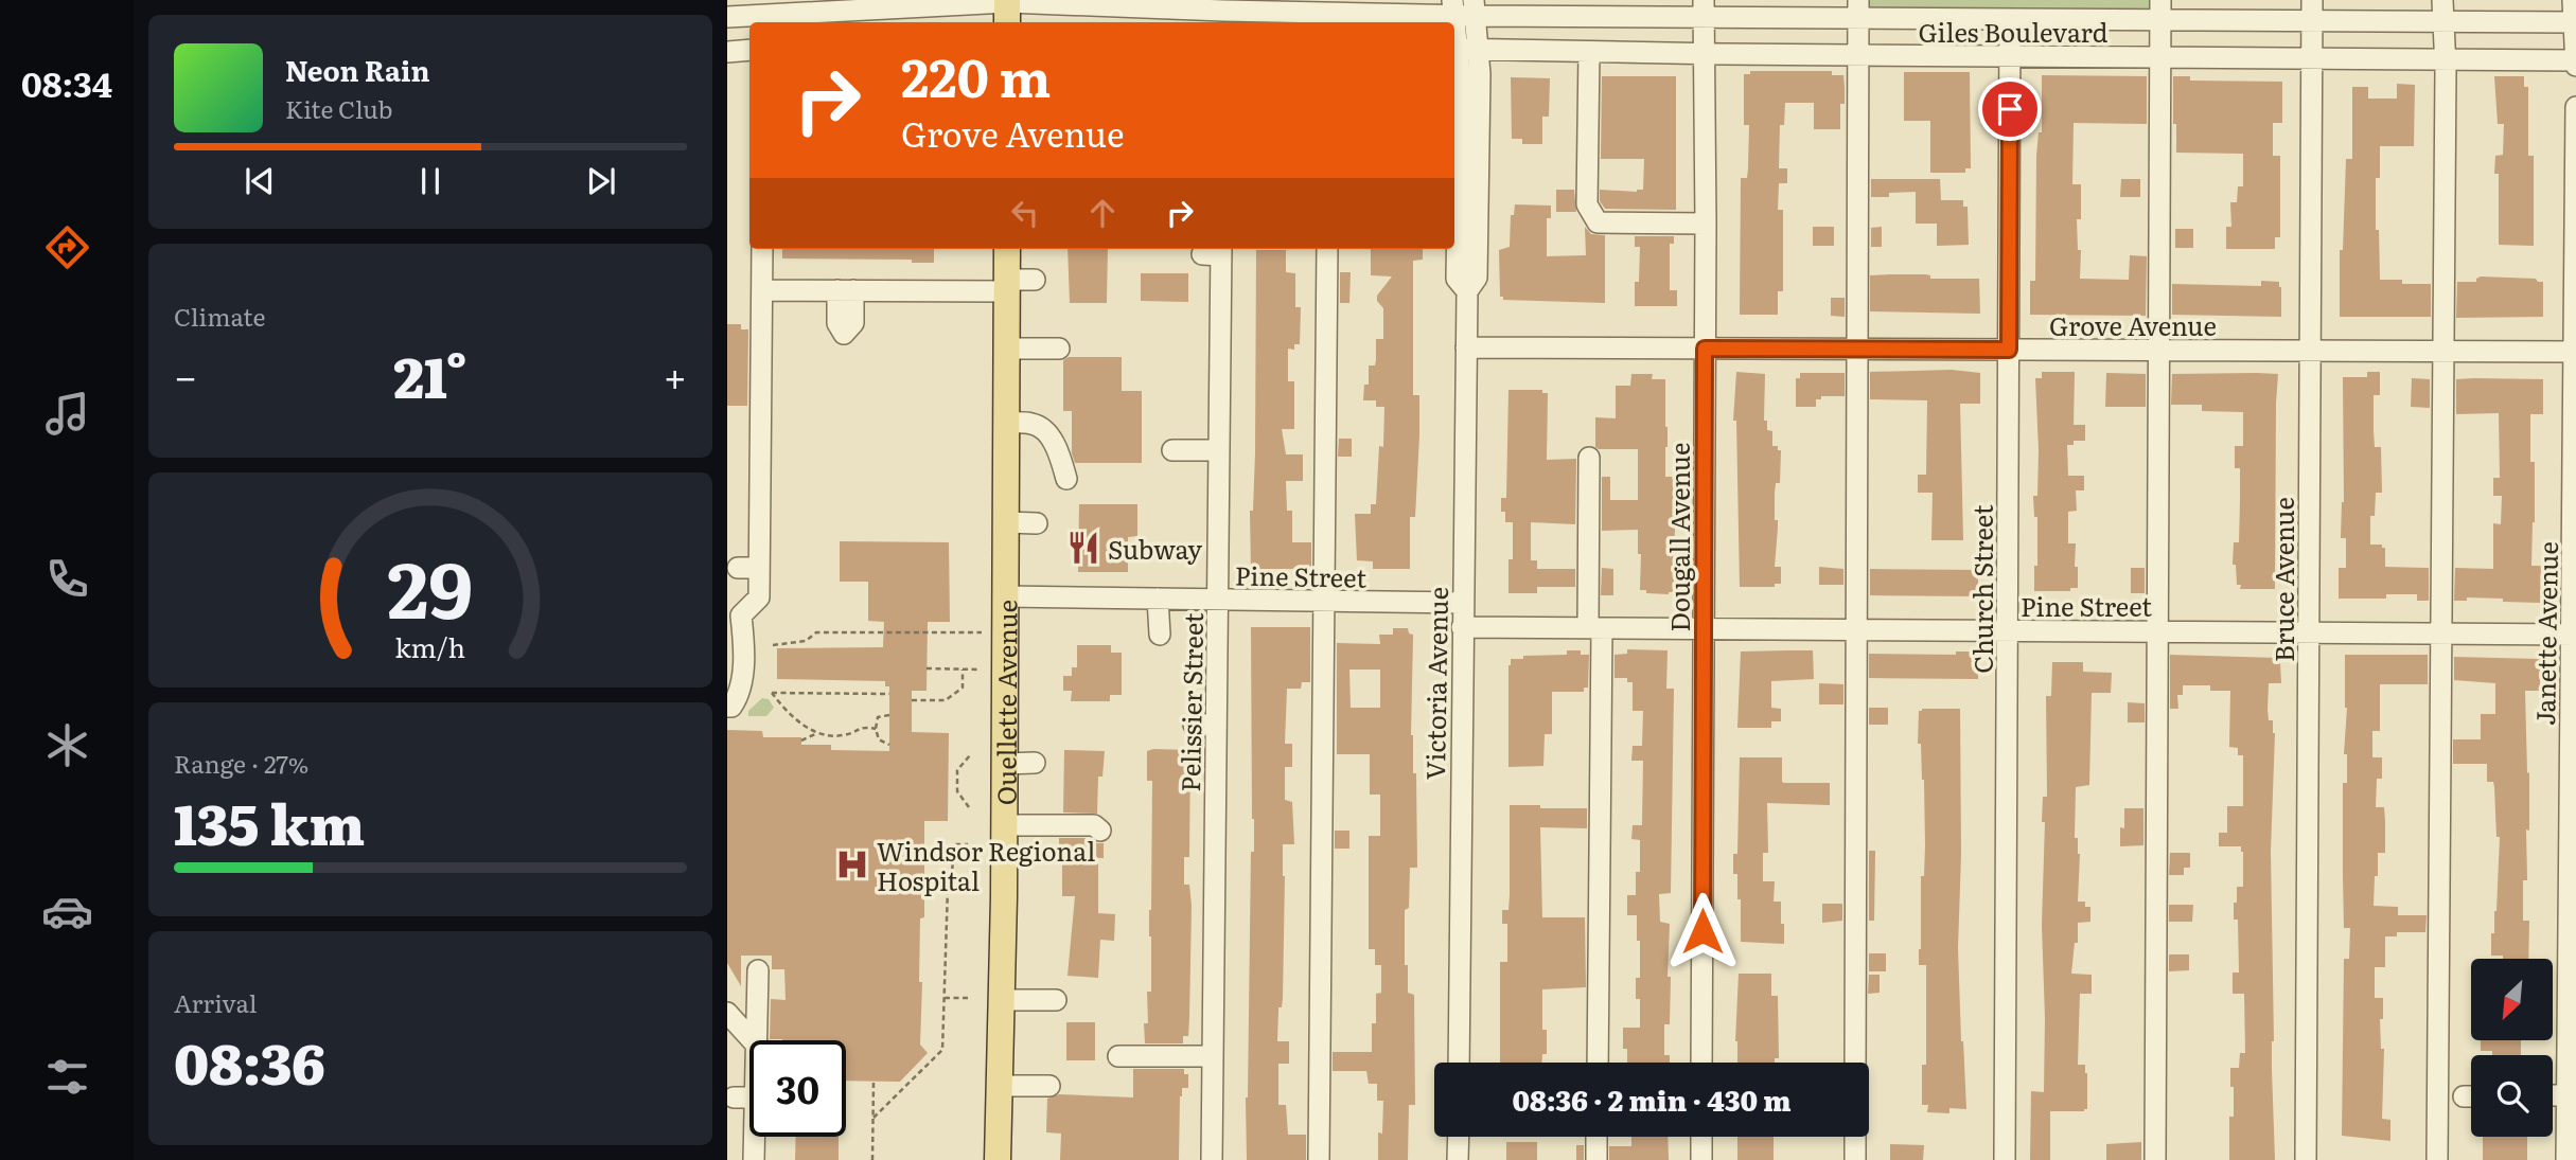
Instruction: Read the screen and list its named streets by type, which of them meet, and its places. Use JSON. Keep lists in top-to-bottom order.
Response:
{
  "streets": {
    "main road": ["Ouellette Avenue"],
    "street": [
      "Giles Boulevard",
      "Grove Avenue",
      "Dougall Avenue",
      "Pine Street",
      "Bruce Avenue",
      "Church Street",
      "Janette Avenue",
      "Victoria Avenue",
      "Pelissier Street"
    ]
  },
  "crossings": [
    ["Giles Boulevard", "Dougall Avenue"],
    ["Giles Boulevard", "Bruce Avenue"],
    ["Giles Boulevard", "Church Street"],
    ["Giles Boulevard", "Victoria Avenue"],
    ["Grove Avenue", "Dougall Avenue"],
    ["Grove Avenue", "Bruce Avenue"],
    ["Grove Avenue", "Church Street"],
    ["Grove Avenue", "Janette Avenue"],
    ["Grove Avenue", "Victoria Avenue"],
    ["Dougall Avenue", "Pine Street"],
    ["Pine Street", "Bruce Avenue"],
    ["Pine Street", "Church Street"],
    ["Pine Street", "Janette Avenue"],
    ["Pine Street", "Victoria Avenue"],
    ["Pine Street", "Ouellette Avenue"],
    ["Pine Street", "Pelissier Street"]
  ],
  "places": {
    "restaurant": ["Subway"],
    "hospital": ["Windsor Regional Hospital"]
  },
  "north": "bottom left",
  "page": {
    "tabs": "08:34",
    "turn": ["220 m", "Grove Avenue"],
    "song": ["Neon Rain", "Kite Club"],
    "tile": [
      "Climate",
      ["Range · 27%", "135 km"],
      ["Arrival", "08:36"]
    ],
    "heat": ["−", "21°", "+"],
    "limit": "30",
    "trip": "08:36 · 2 min · 430 m",
    "gauge": ["29", "km/h"]
  }
}
